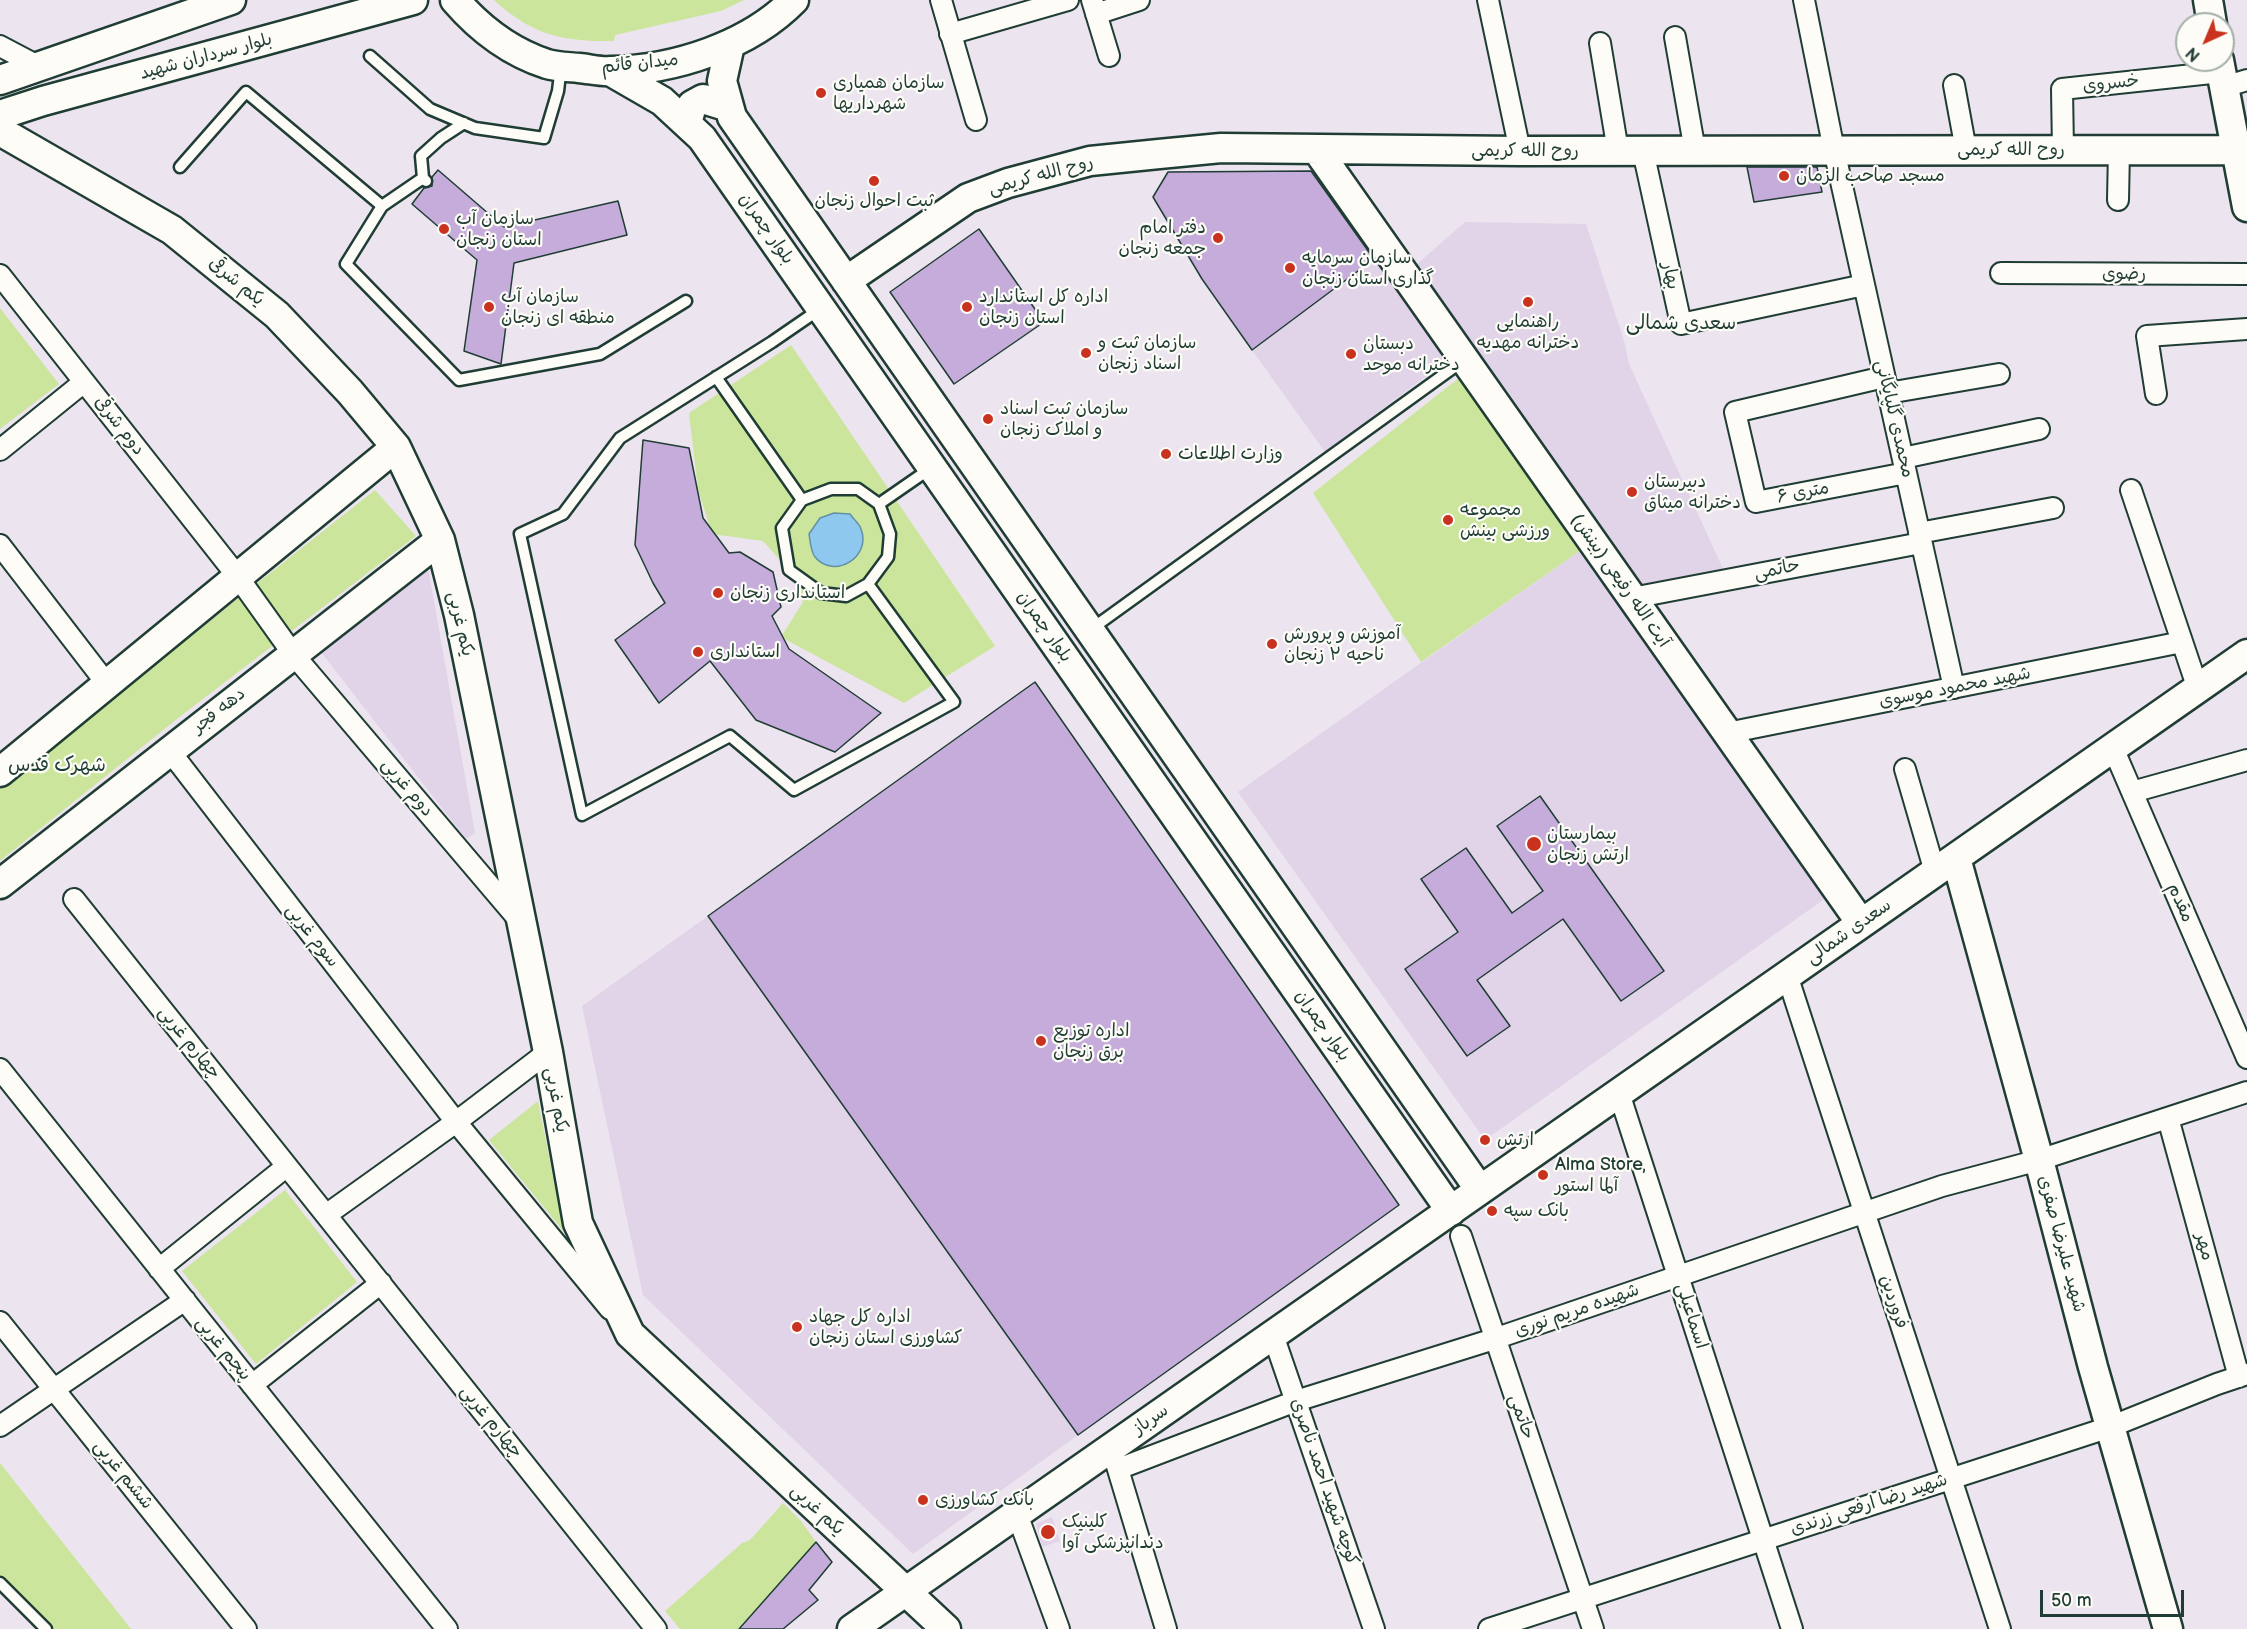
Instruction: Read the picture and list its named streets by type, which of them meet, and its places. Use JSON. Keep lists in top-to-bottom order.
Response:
{
  "streets": {
    "street": [
      "بلوار سرداران شهید",
      "میدان قائم",
      "خسروی",
      "روح الله کریمی",
      "بلوار چمران",
      "رضوی",
      "بهار",
      "یکم شرقی",
      "محمدی گلپایگانی",
      "دوم شرقی",
      "۶ متری",
      "حاتمی",
      "آیت الله رفیعی (بینش)",
      "یکم غربی",
      "شهید محمود موسوی",
      "دهه فجر",
      "دوم غربی",
      "مقدم",
      "سعدی شمالی",
      "سوم غربی",
      "چهارم غربی",
      "شهید علیرضا صفری",
      "مهر",
      "فروردین",
      "شهیده مریم نوری",
      "اسماعیلی",
      "پنجم غربی",
      "سرباز",
      "ششم غربی",
      "کوچه شهید احمد ناصری",
      "شهید رضا ارفعی زرندی"
    ]
  },
  "crossings": [
    ["میدان قائم", "بلوار چمران"],
    ["خسروی", "روح الله کریمی"],
    ["روح الله کریمی", "بلوار چمران"],
    ["روح الله کریمی", "بهار"],
    ["روح الله کریمی", "محمدی گلپایگانی"],
    ["روح الله کریمی", "آیت الله رفیعی (بینش)"],
    ["بلوار چمران", "حاتمی"],
    ["بلوار چمران", "سعدی شمالی"],
    ["بلوار چمران", "سرباز"],
    ["بهار", "محمدی گلپایگانی"],
    ["یکم شرقی", "یکم غربی"],
    ["محمدی گلپایگانی", "۶ متری"],
    ["محمدی گلپایگانی", "حاتمی"],
    ["محمدی گلپایگانی", "شهید محمود موسوی"],
    ["دوم شرقی", "دهه فجر"],
    ["دوم شرقی", "دوم غربی"],
    ["حاتمی", "آیت الله رفیعی (بینش)"],
    ["حاتمی", "سعدی شمالی"],
    ["حاتمی", "شهیده مریم نوری"],
    ["حاتمی", "سرباز"],
    ["حاتمی", "شهید رضا ارفعی زرندی"],
    ["آیت الله رفیعی (بینش)", "شهید محمود موسوی"],
    ["آیت الله رفیعی (بینش)", "سعدی شمالی"],
    ["یکم غربی", "دهه فجر"],
    ["یکم غربی", "دوم غربی"],
    ["یکم غربی", "سوم غربی"],
    ["یکم غربی", "سرباز"],
    ["دهه فجر", "دوم غربی"],
    ["دهه فجر", "سوم غربی"],
    ["مقدم", "سعدی شمالی"],
    ["سعدی شمالی", "شهید علیرضا صفری"],
    ["سعدی شمالی", "فروردین"],
    ["سعدی شمالی", "اسماعیلی"],
    ["سعدی شمالی", "سرباز"],
    ["شهید علیرضا صفری", "شهیده مریم نوری"],
    ["شهید علیرضا صفری", "شهید رضا ارفعی زرندی"],
    ["مهر", "شهیده مریم نوری"],
    ["مهر", "شهید رضا ارفعی زرندی"],
    ["فروردین", "شهیده مریم نوری"],
    ["فروردین", "شهید رضا ارفعی زرندی"],
    ["شهیده مریم نوری", "اسماعیلی"],
    ["شهیده مریم نوری", "سرباز"],
    ["شهیده مریم نوری", "کوچه شهید احمد ناصری"],
    ["اسماعیلی", "شهید رضا ارفعی زرندی"],
    ["سرباز", "کوچه شهید احمد ناصری"]
  ],
  "districts": ["سعدی شمالی", "شهرک قدس"],
  "places": [
    "سازمان همیاری شهرداریها",
    "مسجد صاحب الزمان",
    "ثبت احوال زنجان",
    "سازمان آب استان زنجان",
    "دفتر امام جمعه زنجان",
    "سازمان سرمایه گذاری استان زنجان",
    "راهنمایی دخترانه مهدیه",
    "سازمان آب منطقه ای زنجان",
    "اداره کل استاندارد استان زنجان",
    "سازمان ثبت و اسناد زنجان",
    "دبستان دخترانه موحد",
    "سازمان ثبت اسناد و املاک زنجان",
    "وزارت اطلاعات",
    "دبیرستان دخترانه میثاق",
    "مجموعه ورزشی بینش",
    "استانداری زنجان",
    "آموزش و پرورش ناحیه ۲ زنجان",
    "استانداری",
    "بیمارستان ارتش زنجان",
    "اداره توزیع برق زنجان",
    "ارتش",
    "Alma Store, آلما استور",
    "بانک سپه",
    "اداره کل جهاد کشاورزی استان زنجان",
    "بانک کشاورزی",
    "کلینیک دندانپزشکی آوا"
  ],
  "scale_bar": "50 m",
  "north": "bottom left"
}
